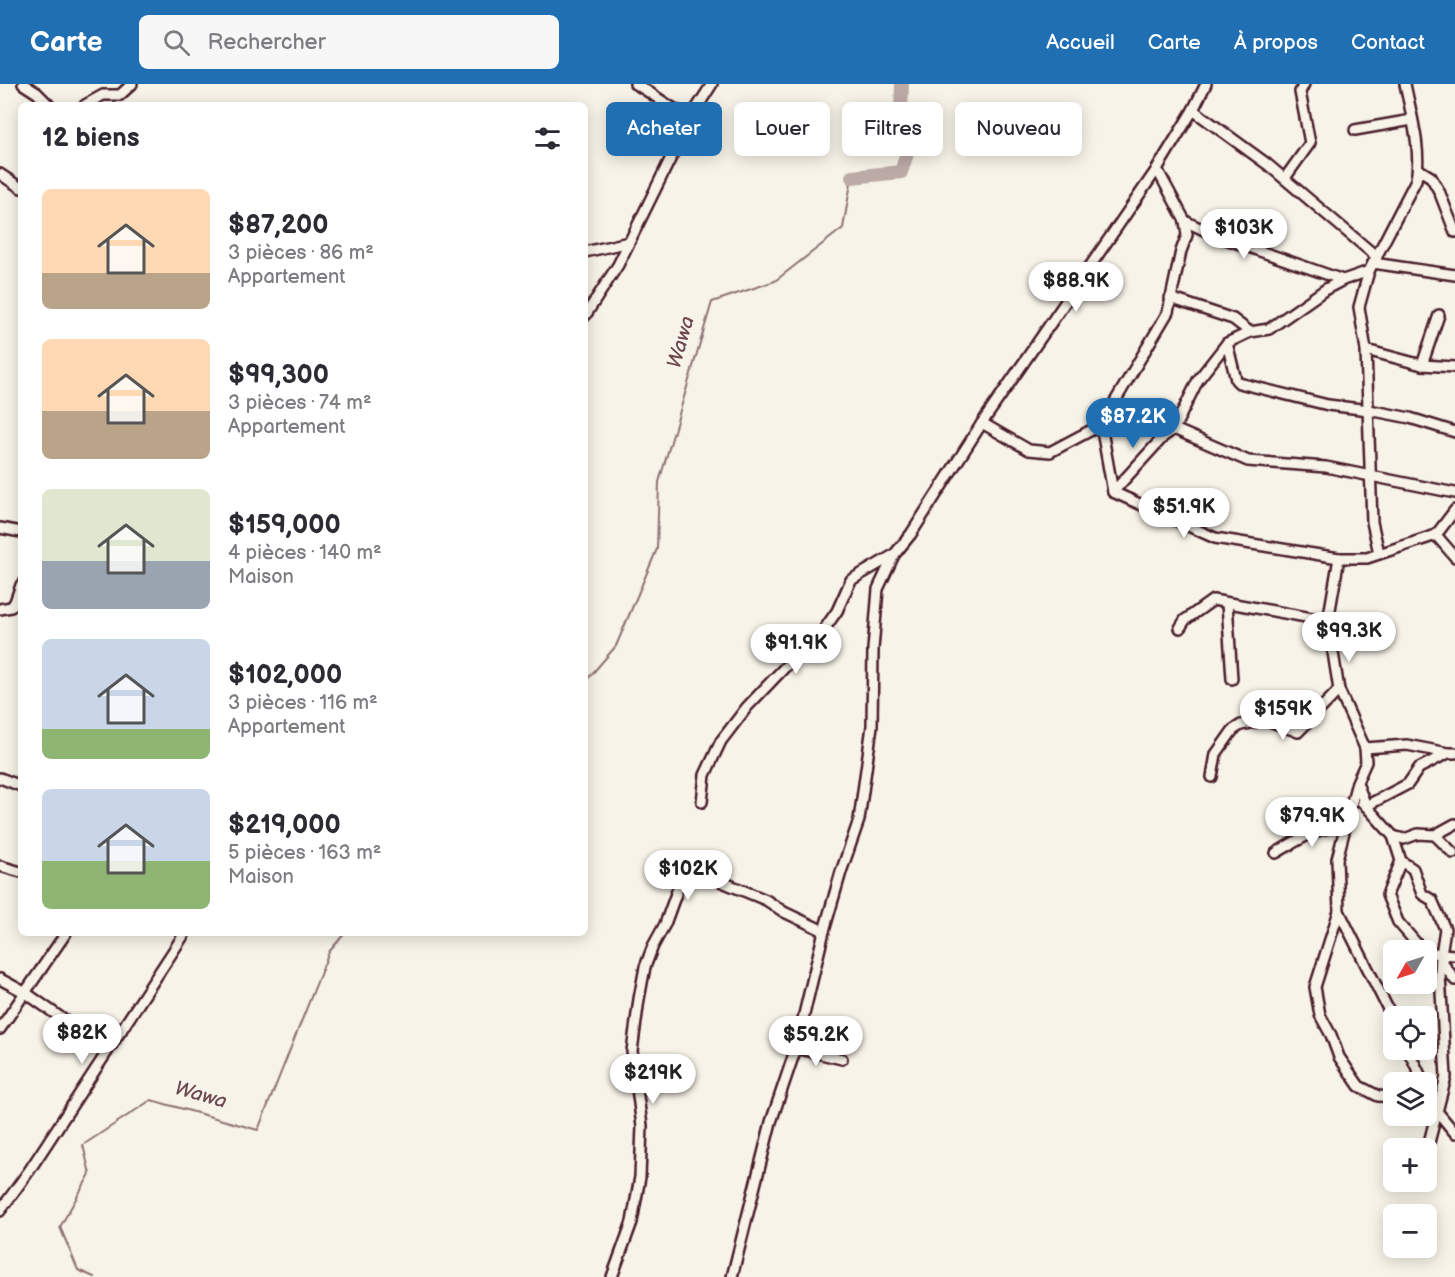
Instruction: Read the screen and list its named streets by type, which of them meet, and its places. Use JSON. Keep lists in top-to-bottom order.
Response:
{
  "water": ["Wawa"],
  "north": "bottom left",
  "page": {
    "header": "Carte",
    "search": "Rechercher",
    "nav": [
      "Accueil",
      "Carte",
      "À propos",
      "Contact"
    ],
    "chip": [
      "Acheter",
      "Louer",
      "Filtres",
      "Nouveau"
    ],
    "heading": "12 biens",
    "list": [
      {
        "name": "$87,200",
        "note": "3 pièces · 86 m² · Appartement"
      },
      {
        "name": "$99,300",
        "note": "3 pièces · 74 m² · Appartement"
      },
      {
        "name": "$159,000",
        "note": "4 pièces · 140 m² · Maison"
      },
      {
        "name": "$102,000",
        "note": "3 pièces · 116 m² · Appartement"
      },
      {
        "name": "$219,000",
        "note": "5 pièces · 163 m² · Maison"
      }
    ],
    "price": [
      "$103K",
      "$88.9K",
      "$87.2K",
      "$51.9K",
      "$99.3K",
      "$91.9K",
      "$159K",
      "$79.9K",
      "$102K",
      "$82K",
      "$59.2K",
      "$219K"
    ],
    "map_buttons": ["+", "−"]
  }
}
